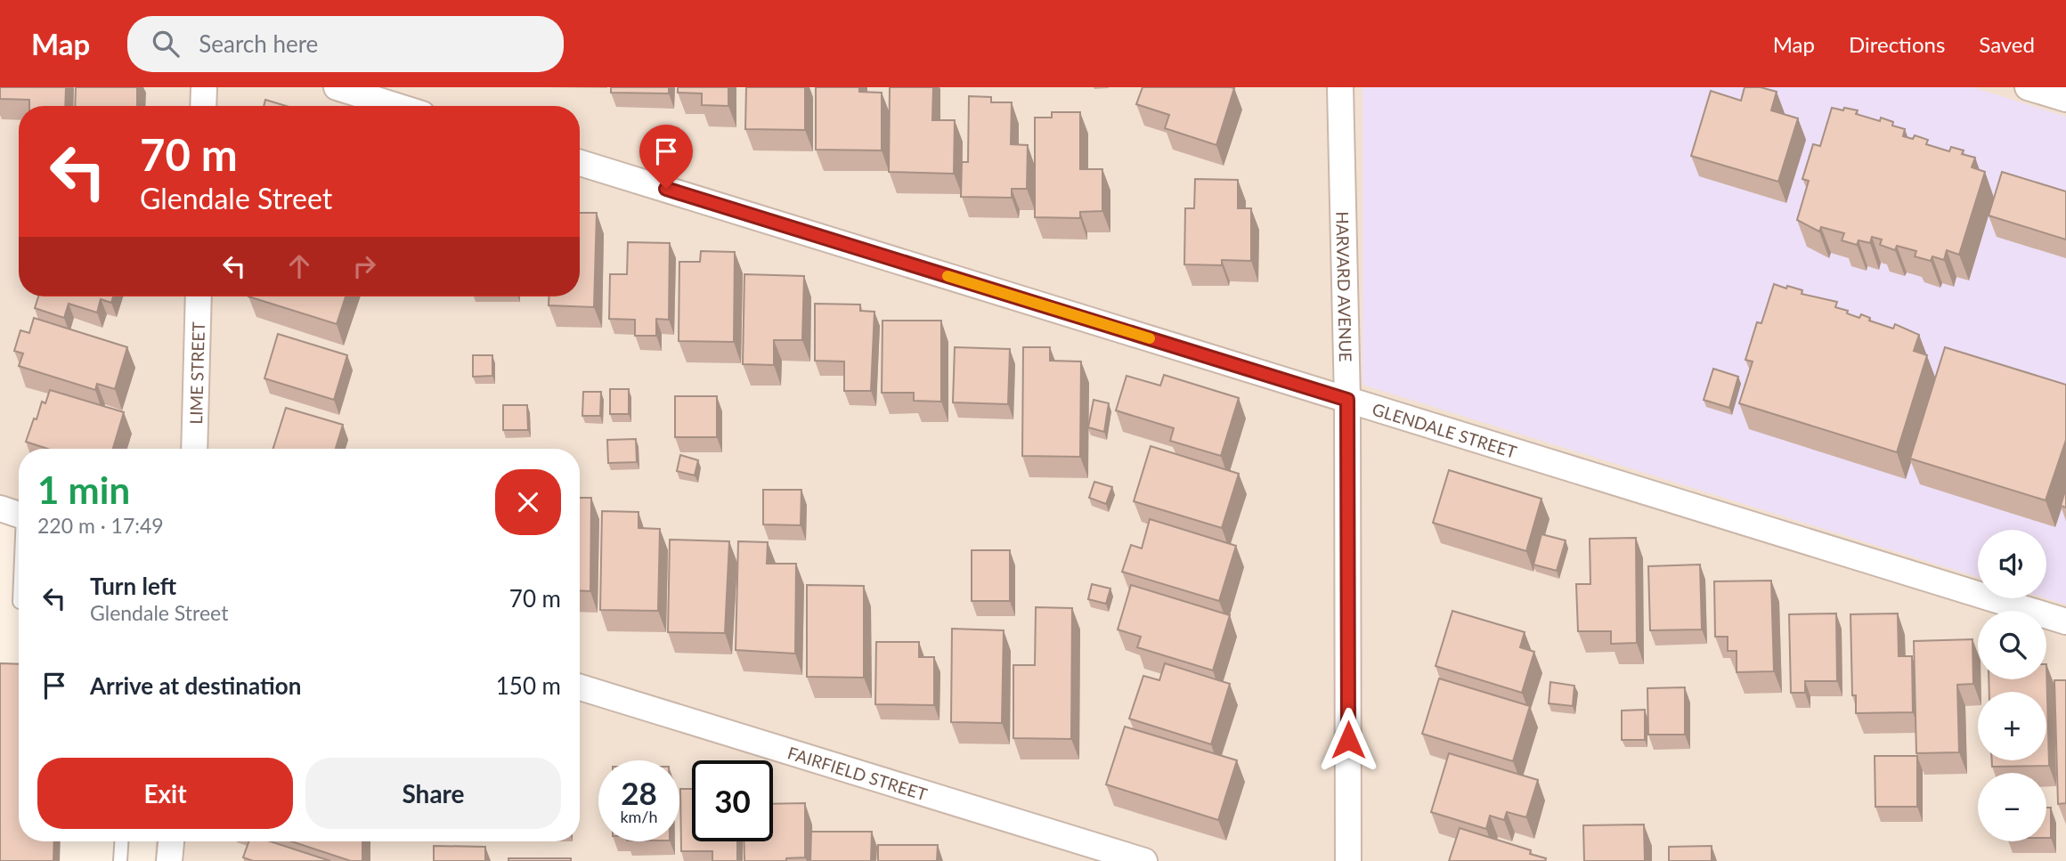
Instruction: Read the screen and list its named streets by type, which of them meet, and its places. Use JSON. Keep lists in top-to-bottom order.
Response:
{
  "streets": {
    "street": [
      "HARVARD AVENUE",
      "LIME STREET",
      "GLENDALE STREET",
      "FAIRFIELD STREET"
    ]
  },
  "crossings": [
    ["HARVARD AVENUE", "GLENDALE STREET"]
  ],
  "page": {
    "header": "Map",
    "search": "Search here",
    "nav": ["Map", "Directions", "Saved"],
    "turn": ["70 m", "Glendale Street"],
    "heading": ["1 min", "220 m · 17:49"],
    "map_buttons": ["+", "−"],
    "list": [
      {
        "name": "Turn left",
        "note": "Glendale Street",
        "value": "70 m"
      },
      {
        "name": "Arrive at destination",
        "value": "150 m"
      }
    ],
    "buttons": ["Exit", "Share"],
    "speed": "28 km/h",
    "limit": "30"
  }
}
